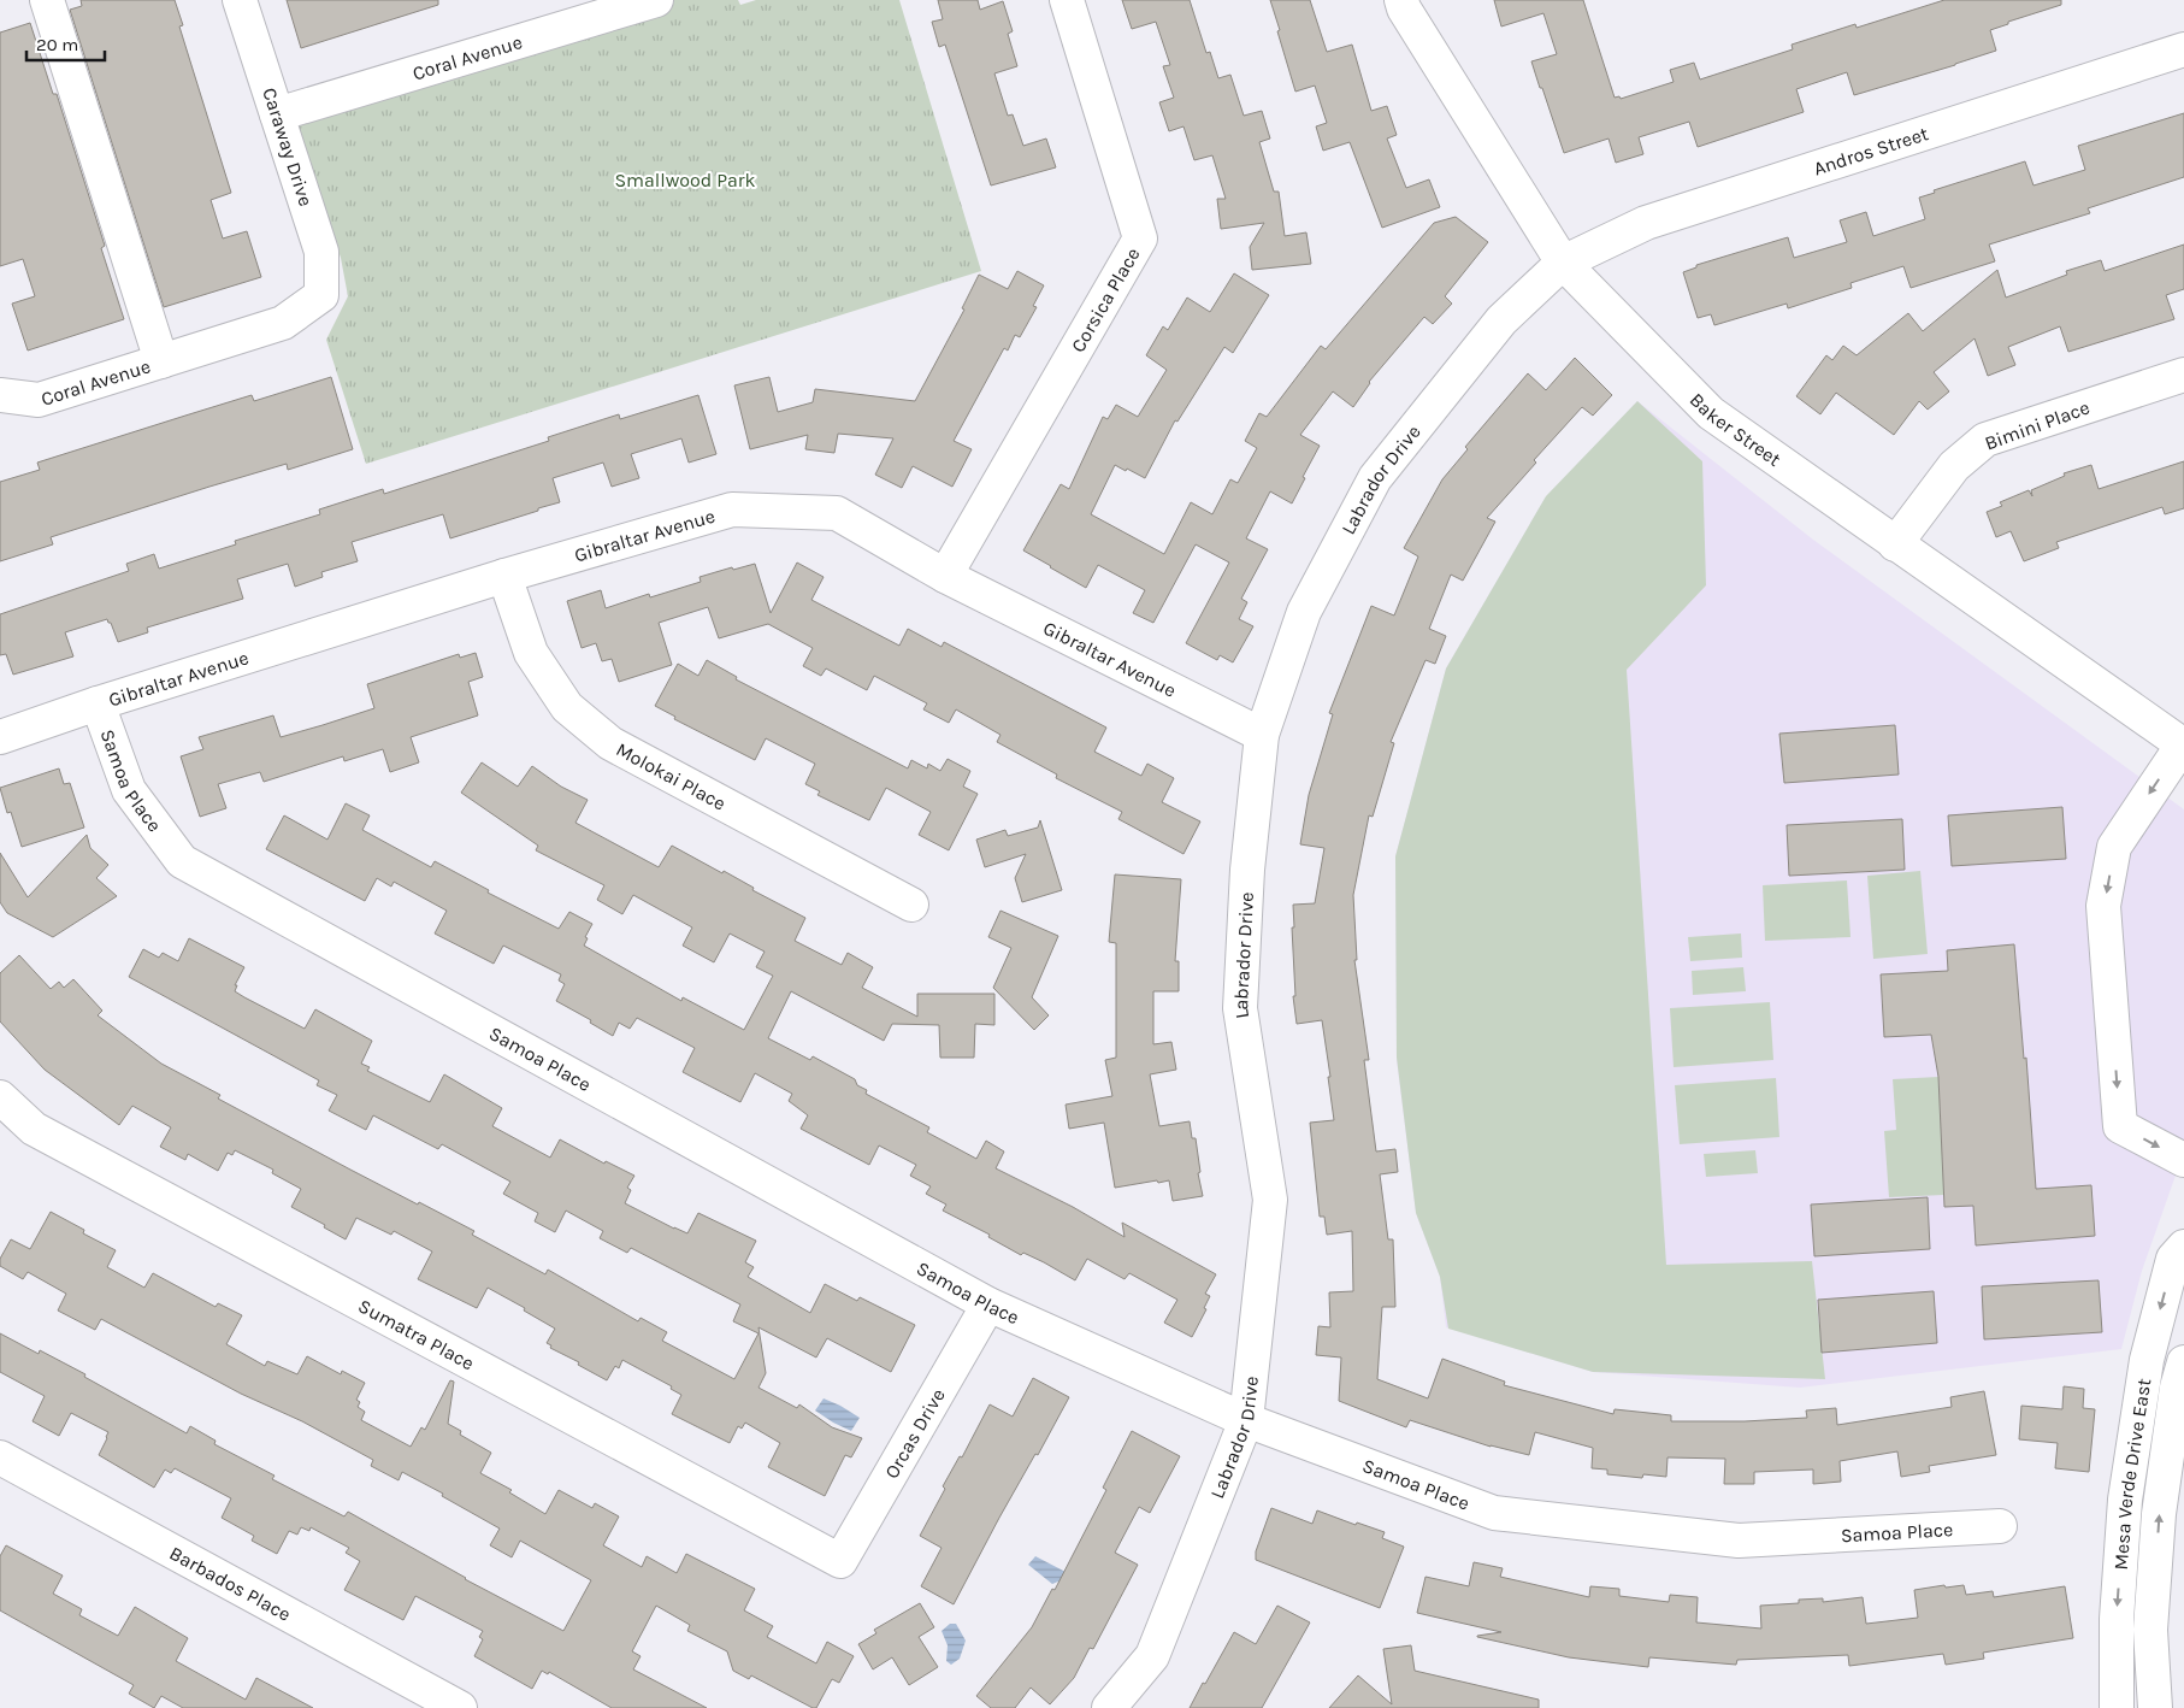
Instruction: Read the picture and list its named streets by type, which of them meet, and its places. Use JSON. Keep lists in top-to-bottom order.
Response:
{
  "streets": {
    "street": [
      "Coral Avenue",
      "Caraway Drive",
      "Andros Street",
      "Corsica Place",
      "Bimini Place",
      "Baker Street",
      "Labrador Drive",
      "Gibraltar Avenue",
      "Molokai Place",
      "Samoa Place",
      "Sumatra Place",
      "Orcas Drive",
      "Mesa Verde Drive East",
      "Barbados Place"
    ]
  },
  "crossings": [
    ["Coral Avenue", "Caraway Drive"],
    ["Andros Street", "Baker Street"],
    ["Andros Street", "Labrador Drive"],
    ["Corsica Place", "Gibraltar Avenue"],
    ["Bimini Place", "Baker Street"],
    ["Baker Street", "Labrador Drive"],
    ["Labrador Drive", "Gibraltar Avenue"],
    ["Labrador Drive", "Samoa Place"],
    ["Gibraltar Avenue", "Molokai Place"],
    ["Gibraltar Avenue", "Samoa Place"],
    ["Samoa Place", "Orcas Drive"],
    ["Sumatra Place", "Orcas Drive"]
  ],
  "parks": ["Smallwood Park"],
  "scale_bar": "20 m"
}
